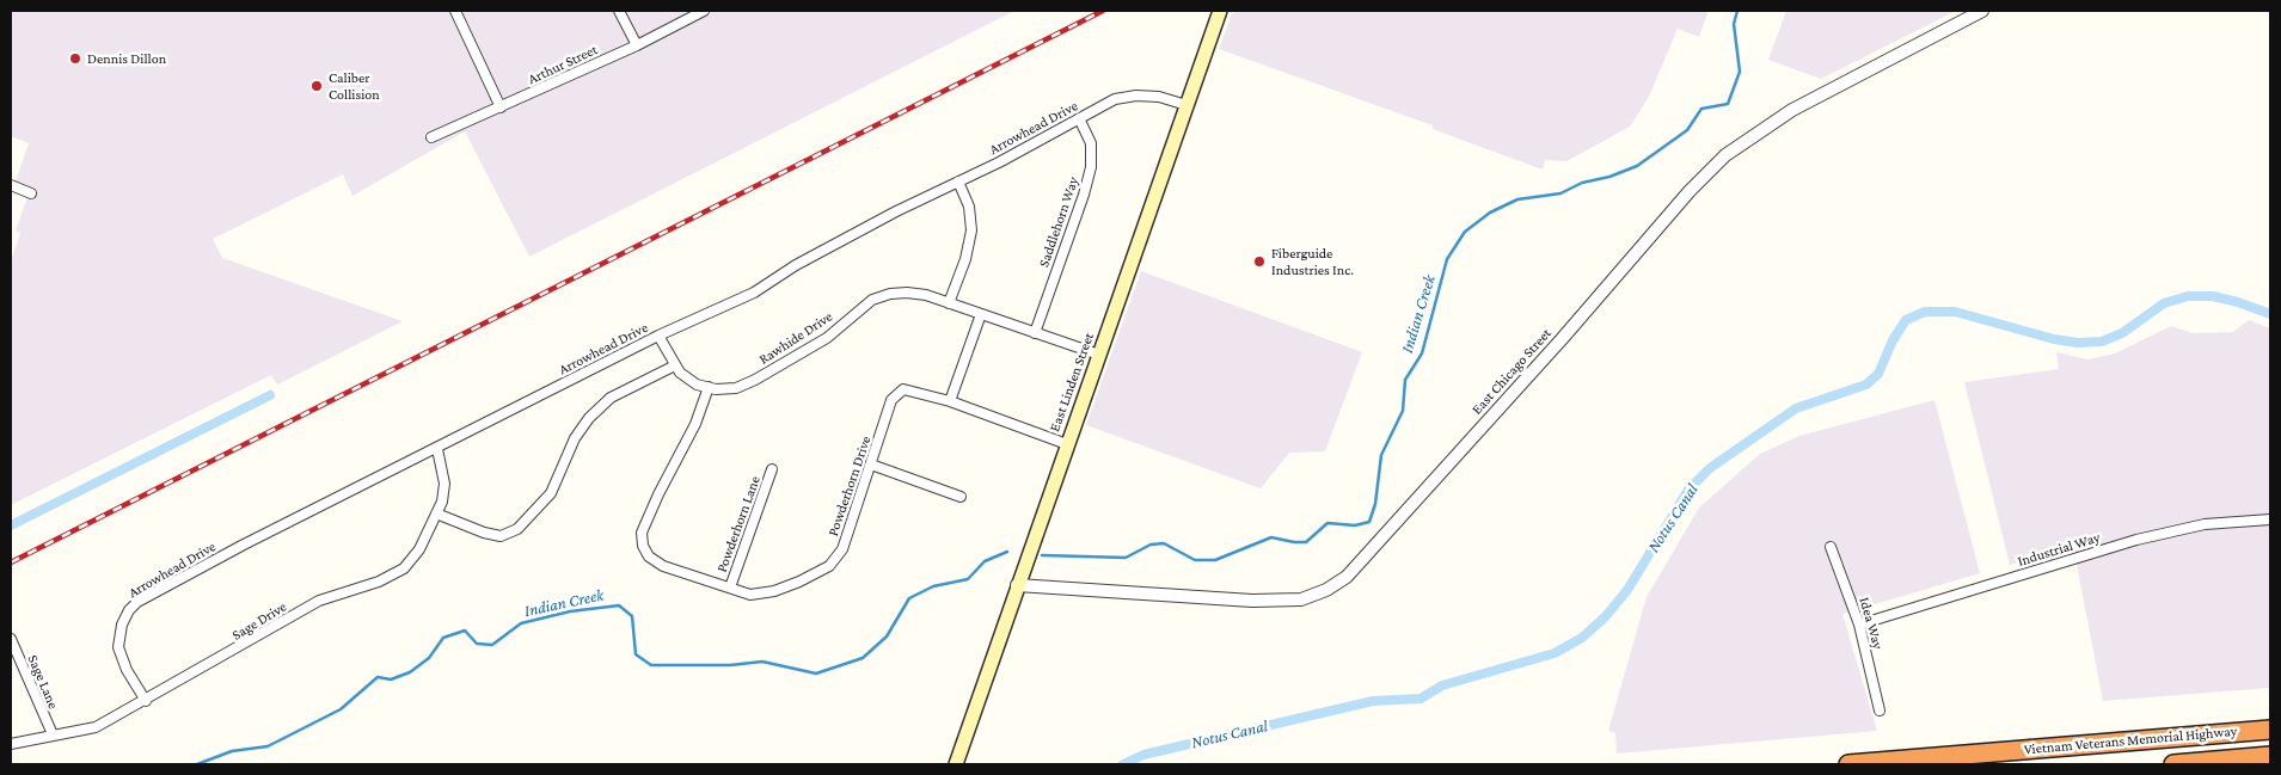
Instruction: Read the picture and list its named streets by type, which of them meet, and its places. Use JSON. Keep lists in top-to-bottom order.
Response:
{
  "streets": {
    "highway": ["Vietnam Veterans Memorial Highway"],
    "main road": ["East Linden Street"],
    "street": [
      "Arthur Street",
      "Arrowhead Drive",
      "Saddlehorn Way",
      "Rawhide Drive",
      "East Chicago Street",
      "Powderhorn Drive",
      "Powderhorn Lane",
      "Industrial Way",
      "Sage Drive",
      "Idea Way",
      "Sage Lane"
    ]
  },
  "crossings": [
    ["Arrowhead Drive", "Saddlehorn Way"],
    ["Arrowhead Drive", "Rawhide Drive"],
    ["Arrowhead Drive", "East Linden Street"],
    ["Arrowhead Drive", "Sage Drive"],
    ["Saddlehorn Way", "Rawhide Drive"],
    ["Rawhide Drive", "East Linden Street"],
    ["Rawhide Drive", "Powderhorn Drive"],
    ["East Chicago Street", "East Linden Street"],
    ["East Linden Street", "Powderhorn Drive"],
    ["Powderhorn Drive", "Powderhorn Lane"],
    ["Industrial Way", "Idea Way"],
    ["Sage Drive", "Sage Lane"]
  ],
  "water": ["Indian Creek", "Notus Canal"],
  "places": ["Dennis Dillon", "Caliber Collision", "Fiberguide Industries Inc."]
}
